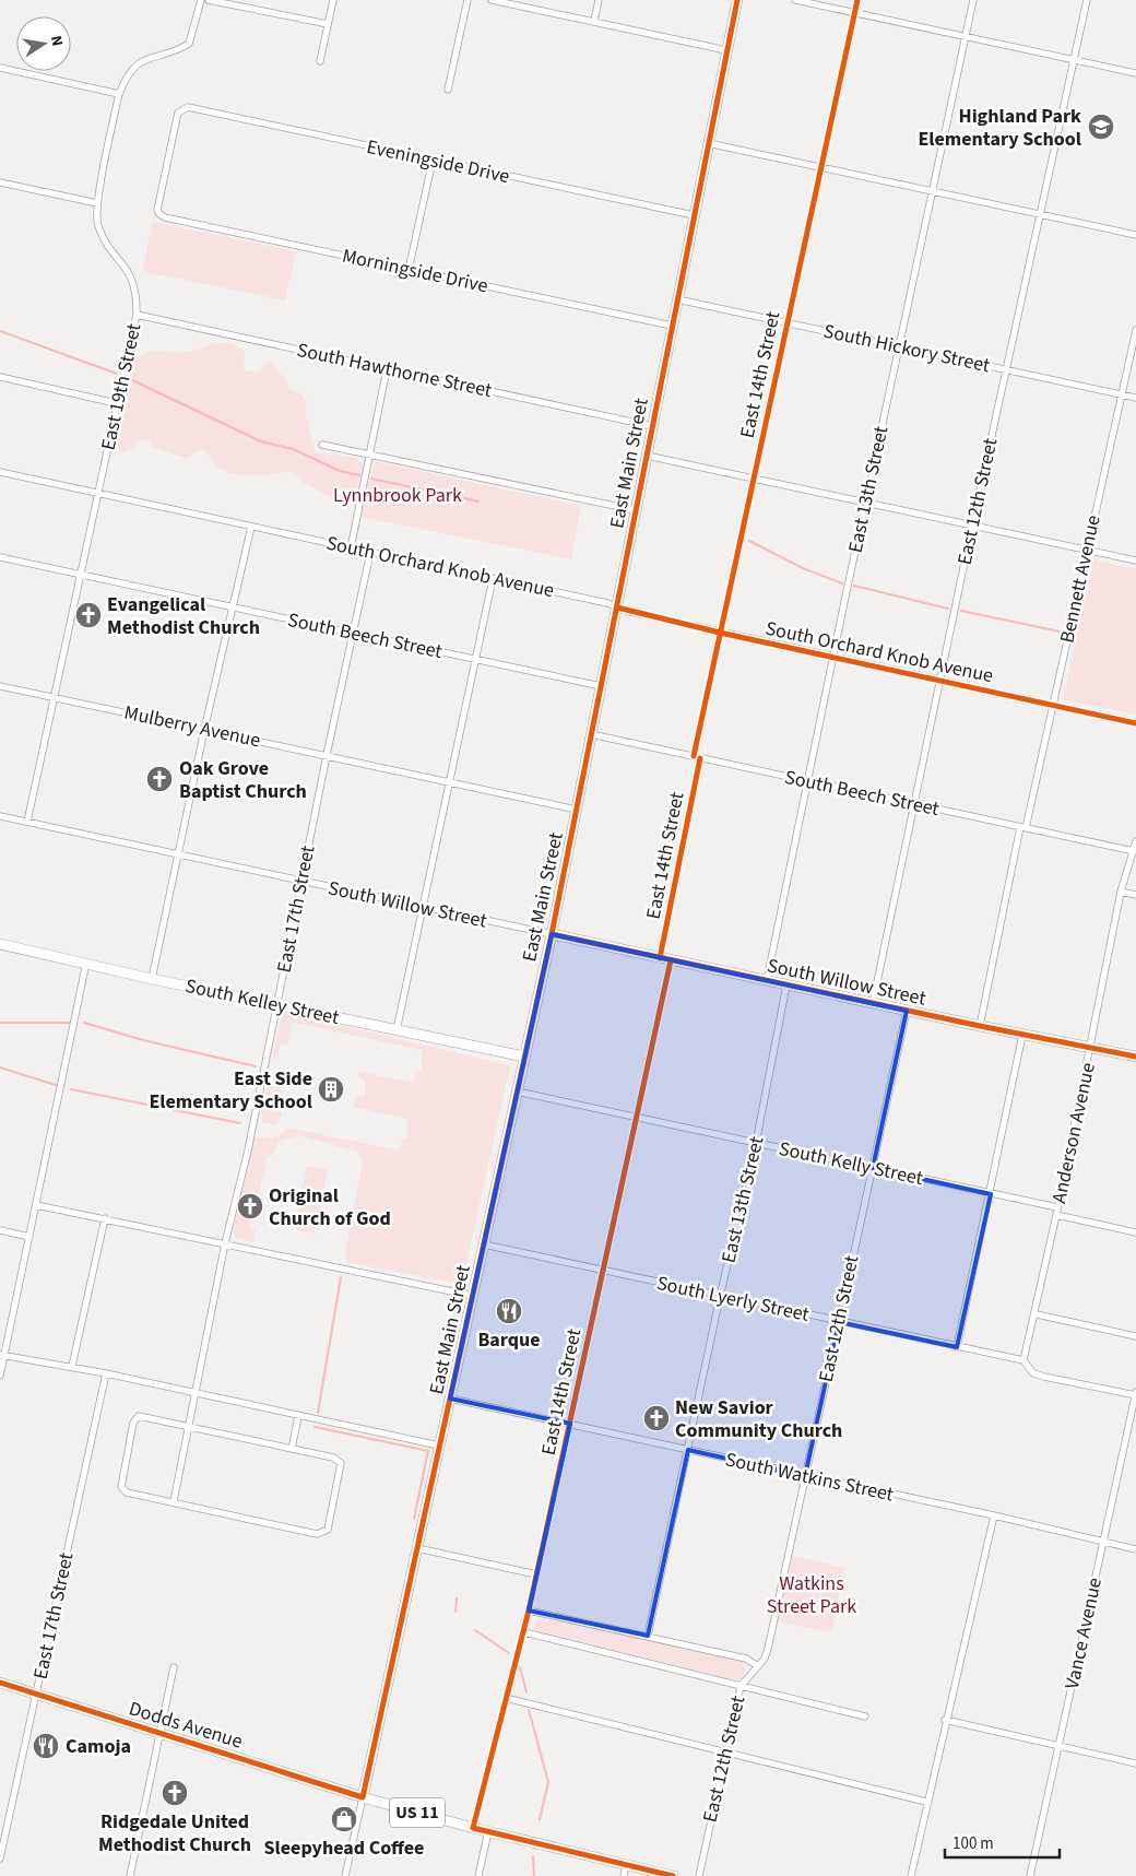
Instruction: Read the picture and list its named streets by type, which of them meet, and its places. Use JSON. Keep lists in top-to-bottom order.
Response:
{
  "streets": {
    "main road": [
      "East Main Street",
      "South Willow Street",
      "South Kelley Street",
      "Dodds Avenue",
      "US 11"
    ],
    "street": [
      "Eveningside Drive",
      "Morningside Drive",
      "South Hickory Street",
      "South Hawthorne Street",
      "East 14th Street",
      "East 19th Street",
      "East 13th Street",
      "East 12th Street",
      "South Orchard Knob Avenue",
      "Bennett Avenue",
      "South Beech Street",
      "Mulberry Avenue",
      "East 17th Street",
      "Anderson Avenue",
      "South Kelly Street",
      "South Lyerly Street",
      "South Watkins Street",
      "Vance Avenue"
    ]
  },
  "crossings": [
    ["Eveningside Drive", "Morningside Drive"],
    ["Eveningside Drive", "East Main Street"],
    ["Morningside Drive", "East Main Street"],
    ["South Hickory Street", "East 14th Street"],
    ["South Hickory Street", "East Main Street"],
    ["South Hickory Street", "East 13th Street"],
    ["South Hickory Street", "East 12th Street"],
    ["South Hickory Street", "Bennett Avenue"],
    ["South Hawthorne Street", "East 19th Street"],
    ["South Hawthorne Street", "East Main Street"],
    ["East 14th Street", "South Orchard Knob Avenue"],
    ["East 14th Street", "South Beech Street"],
    ["East 14th Street", "South Willow Street"],
    ["East 14th Street", "South Kelly Street"],
    ["East 14th Street", "South Lyerly Street"],
    ["East 14th Street", "South Watkins Street"],
    ["East 14th Street", "Dodds Avenue"],
    ["East 19th Street", "South Orchard Knob Avenue"],
    ["East 19th Street", "South Beech Street"],
    ["East 19th Street", "Mulberry Avenue"],
    ["East 19th Street", "South Willow Street"],
    ["East Main Street", "South Orchard Knob Avenue"],
    ["East Main Street", "South Beech Street"],
    ["East Main Street", "Mulberry Avenue"],
    ["East Main Street", "South Willow Street"],
    ["East Main Street", "South Kelley Street"],
    ["East Main Street", "South Kelly Street"],
    ["East Main Street", "South Lyerly Street"],
    ["East Main Street", "South Watkins Street"],
    ["East Main Street", "Dodds Avenue"],
    ["East 13th Street", "South Orchard Knob Avenue"],
    ["East 13th Street", "South Beech Street"],
    ["East 13th Street", "South Willow Street"],
    ["East 13th Street", "South Kelly Street"],
    ["East 13th Street", "South Lyerly Street"],
    ["East 13th Street", "South Watkins Street"],
    ["East 12th Street", "South Orchard Knob Avenue"],
    ["East 12th Street", "South Beech Street"],
    ["East 12th Street", "South Willow Street"],
    ["East 12th Street", "South Kelly Street"],
    ["East 12th Street", "South Lyerly Street"],
    ["East 12th Street", "South Watkins Street"],
    ["South Orchard Knob Avenue", "Bennett Avenue"],
    ["South Orchard Knob Avenue", "East 17th Street"],
    ["Bennett Avenue", "South Beech Street"],
    ["Bennett Avenue", "South Willow Street"],
    ["South Beech Street", "East 17th Street"],
    ["South Beech Street", "Anderson Avenue"],
    ["Mulberry Avenue", "East 17th Street"],
    ["South Willow Street", "East 17th Street"],
    ["South Willow Street", "Anderson Avenue"],
    ["East 17th Street", "South Kelley Street"],
    ["East 17th Street", "Dodds Avenue"],
    ["Anderson Avenue", "South Kelly Street"],
    ["Anderson Avenue", "South Lyerly Street"],
    ["South Lyerly Street", "Vance Avenue"],
    ["South Watkins Street", "Vance Avenue"]
  ],
  "parks": ["Lynnbrook Park", "Watkins Street Park"],
  "places": {
    "school or university": ["Highland Park Elementary School"],
    "church": [
      "Evangelical Methodist Church",
      "Oak Grove Baptist Church",
      "Original Church of God",
      "New Savior Community Church",
      "Ridgedale United Methodist Church"
    ],
    "building": ["East Side Elementary School"],
    "restaurant": ["Barque", "Camoja"],
    "shop": ["Sleepyhead Coffee"]
  },
  "scale_bar": "100 m",
  "north": "right"
}
